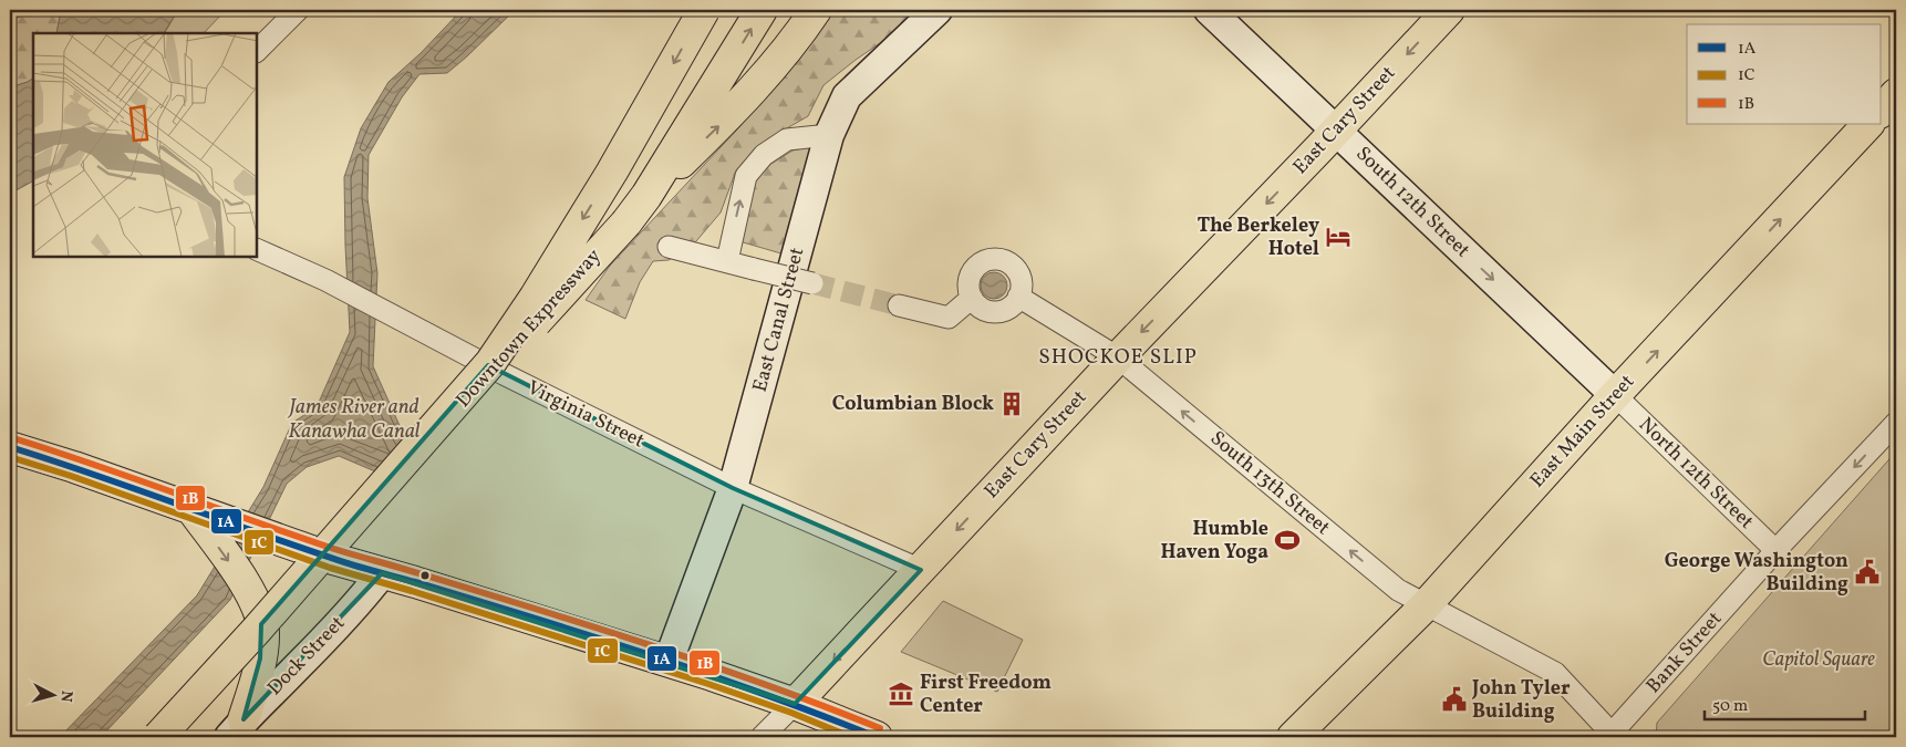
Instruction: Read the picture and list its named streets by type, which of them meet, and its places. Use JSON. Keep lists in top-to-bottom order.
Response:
{
  "streets": {
    "main road": ["East Cary Street", "Downtown Expressway", "East Main Street"],
    "street": [
      "South 12th Street",
      "East Canal Street",
      "Virginia Street",
      "North 12th Street",
      "South 13th Street",
      "Bank Street",
      "Dock Street"
    ]
  },
  "crossings": [
    ["East Cary Street", "South 12th Street"],
    ["East Cary Street", "Virginia Street"],
    ["East Cary Street", "South 13th Street"],
    ["South 12th Street", "East Main Street"],
    ["South 12th Street", "North 12th Street"],
    ["East Canal Street", "Virginia Street"],
    ["East Main Street", "North 12th Street"],
    ["East Main Street", "South 13th Street"],
    ["North 12th Street", "Bank Street"],
    ["South 13th Street", "Bank Street"]
  ],
  "one_way": [
    "East Cary Street",
    "South 12th Street",
    "East Main Street",
    "South 13th Street",
    "Bank Street"
  ],
  "districts": ["SHOCKOE SLIP"],
  "water": ["James River and Kanawha Canal"],
  "parks": ["Capitol Square"],
  "places": {
    "hotel": ["The Berkeley Hotel"],
    "building": ["Columbian Block"],
    "sports": ["Humble Haven Yoga"],
    "public building": ["George Washington Building", "John Tyler Building"],
    "museum": ["First Freedom Center"]
  },
  "lines": ["transit line 1B", "transit line 1A", "transit line 1C"],
  "legend": ["1A", "1C", "1B"],
  "scale_bar": "50 m",
  "north": "right"
}
